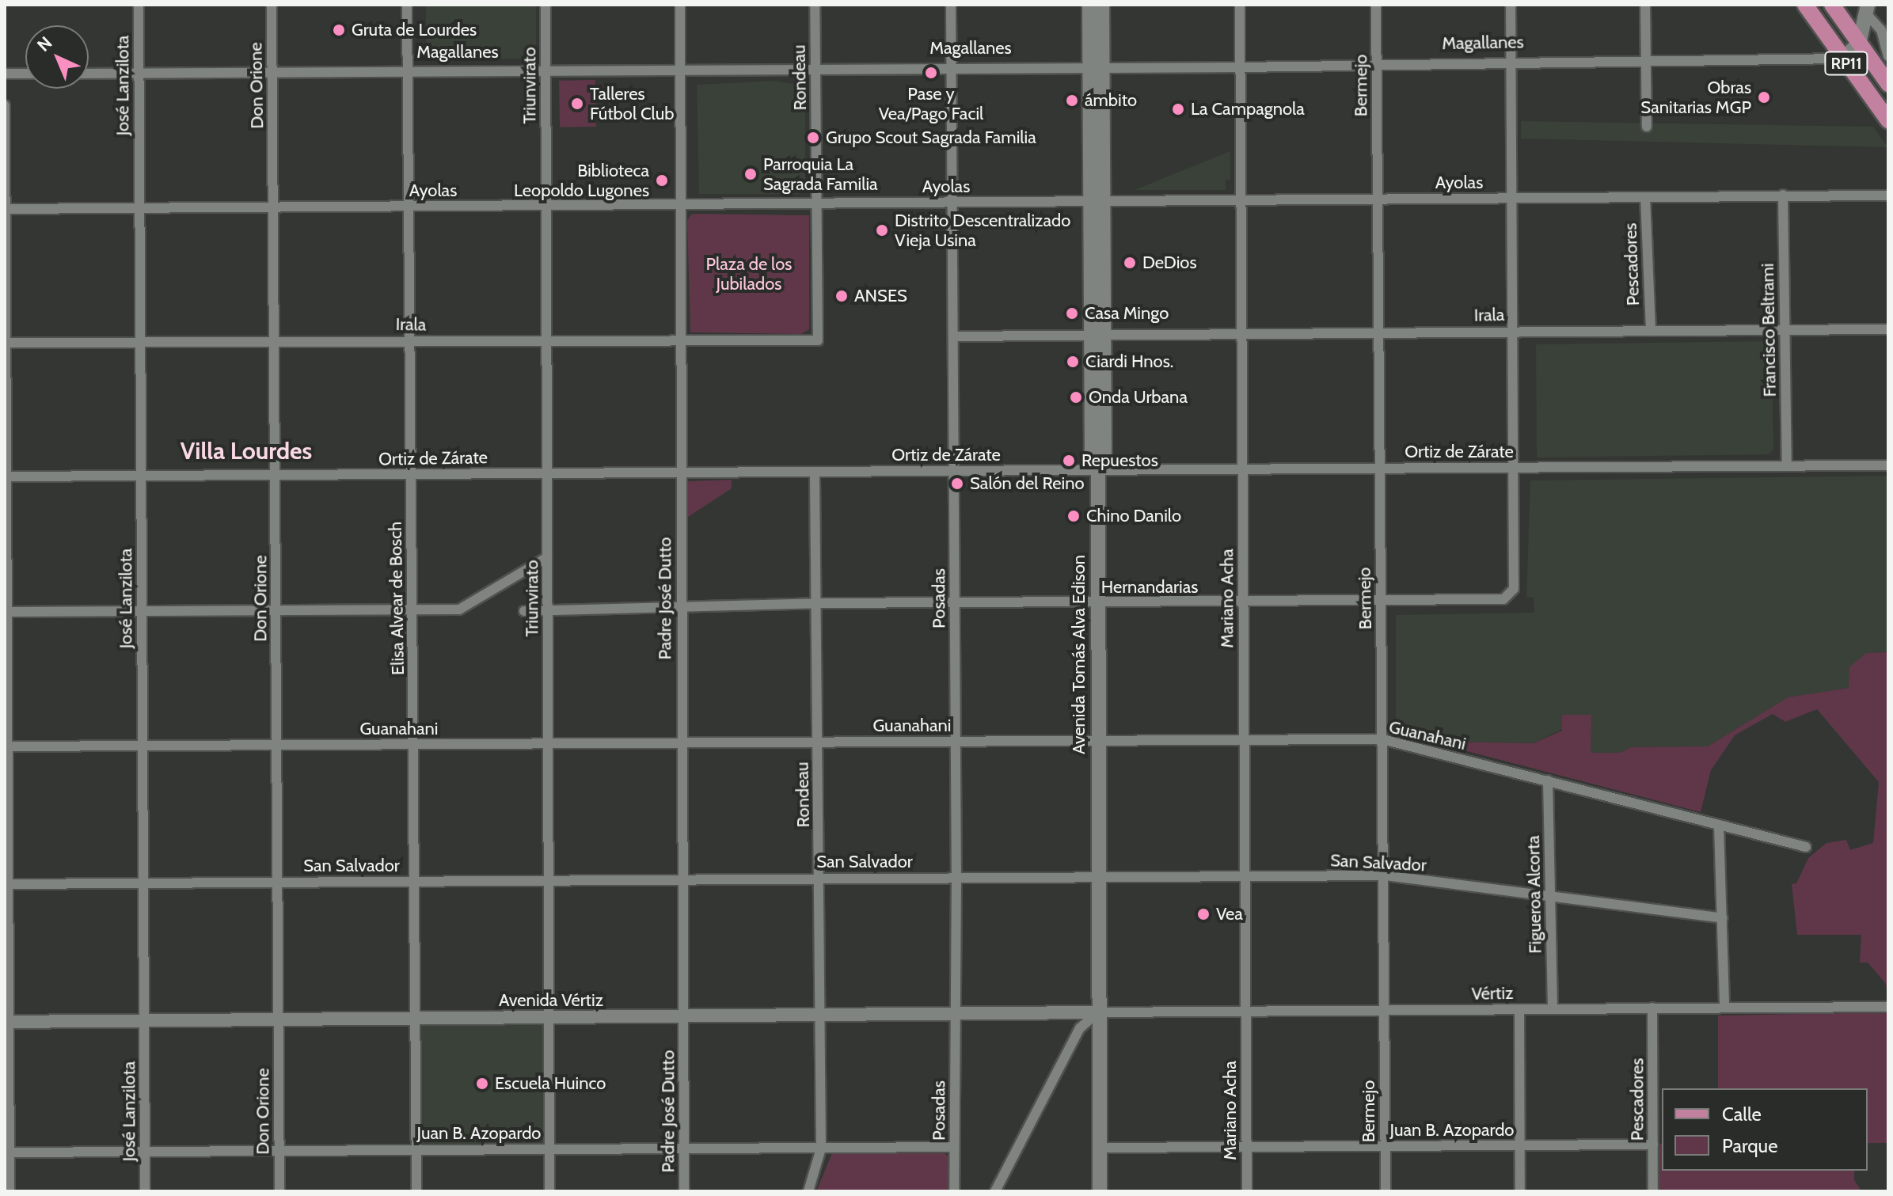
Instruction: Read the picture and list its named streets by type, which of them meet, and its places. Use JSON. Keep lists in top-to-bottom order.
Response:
{
  "streets": {
    "main road": ["RP11", "Avenida Tomás Alva Edison"],
    "street": [
      "Magallanes",
      "Rondeau",
      "José Lanzilota",
      "Don Orione",
      "Triunvirato",
      "Bermejo",
      "Ayolas",
      "Pescadores",
      "Irala",
      "Francisco Beltrami",
      "Ortiz de Zárate",
      "Hernandarias",
      "Elisa Alvear de Bosch",
      "Padre José Dutto",
      "Posadas",
      "Mariano Acha",
      "Guanahani",
      "San Salvador",
      "Figueroa Alcorta",
      "Vértiz",
      "Avenida Vértiz",
      "Juan B. Azopardo"
    ]
  },
  "crossings": [
    ["Magallanes", "RP11"],
    ["Magallanes", "Rondeau"],
    ["Magallanes", "José Lanzilota"],
    ["Magallanes", "Don Orione"],
    ["Magallanes", "Triunvirato"],
    ["Magallanes", "Bermejo"],
    ["Magallanes", "Elisa Alvear de Bosch"],
    ["Magallanes", "Padre José Dutto"],
    ["Magallanes", "Posadas"],
    ["Magallanes", "Mariano Acha"],
    ["Magallanes", "Avenida Tomás Alva Edison"],
    ["Rondeau", "Ayolas"],
    ["Rondeau", "Irala"],
    ["Rondeau", "Ortiz de Zárate"],
    ["Rondeau", "Hernandarias"],
    ["Rondeau", "Guanahani"],
    ["Rondeau", "San Salvador"],
    ["Rondeau", "Avenida Vértiz"],
    ["Rondeau", "Juan B. Azopardo"],
    ["José Lanzilota", "Ayolas"],
    ["José Lanzilota", "Irala"],
    ["José Lanzilota", "Ortiz de Zárate"],
    ["José Lanzilota", "Guanahani"],
    ["José Lanzilota", "San Salvador"],
    ["José Lanzilota", "Avenida Vértiz"],
    ["José Lanzilota", "Juan B. Azopardo"],
    ["Don Orione", "Ayolas"],
    ["Don Orione", "Irala"],
    ["Don Orione", "Ortiz de Zárate"],
    ["Don Orione", "Guanahani"],
    ["Don Orione", "San Salvador"],
    ["Don Orione", "Avenida Vértiz"],
    ["Don Orione", "Juan B. Azopardo"],
    ["Triunvirato", "Ayolas"],
    ["Triunvirato", "Irala"],
    ["Triunvirato", "Ortiz de Zárate"],
    ["Triunvirato", "Hernandarias"],
    ["Triunvirato", "Guanahani"],
    ["Triunvirato", "San Salvador"],
    ["Triunvirato", "Avenida Vértiz"],
    ["Triunvirato", "Juan B. Azopardo"],
    ["Bermejo", "Ayolas"],
    ["Bermejo", "Irala"],
    ["Bermejo", "Ortiz de Zárate"],
    ["Bermejo", "Hernandarias"],
    ["Bermejo", "Guanahani"],
    ["Bermejo", "San Salvador"],
    ["Bermejo", "Vértiz"],
    ["Bermejo", "Juan B. Azopardo"],
    ["Ayolas", "Pescadores"],
    ["Ayolas", "Francisco Beltrami"],
    ["Ayolas", "Elisa Alvear de Bosch"],
    ["Ayolas", "Padre José Dutto"],
    ["Ayolas", "Posadas"],
    ["Ayolas", "Mariano Acha"],
    ["Ayolas", "Avenida Tomás Alva Edison"],
    ["Pescadores", "Irala"],
    ["Pescadores", "Vértiz"],
    ["Pescadores", "Juan B. Azopardo"],
    ["Irala", "Francisco Beltrami"],
    ["Irala", "Elisa Alvear de Bosch"],
    ["Irala", "Padre José Dutto"],
    ["Irala", "Posadas"],
    ["Irala", "Mariano Acha"],
    ["Irala", "Avenida Tomás Alva Edison"],
    ["Francisco Beltrami", "Ortiz de Zárate"],
    ["Ortiz de Zárate", "Hernandarias"],
    ["Ortiz de Zárate", "Elisa Alvear de Bosch"],
    ["Ortiz de Zárate", "Padre José Dutto"],
    ["Ortiz de Zárate", "Posadas"],
    ["Ortiz de Zárate", "Mariano Acha"],
    ["Ortiz de Zárate", "Avenida Tomás Alva Edison"],
    ["Hernandarias", "Padre José Dutto"],
    ["Hernandarias", "Posadas"],
    ["Hernandarias", "Mariano Acha"],
    ["Hernandarias", "Avenida Tomás Alva Edison"],
    ["Elisa Alvear de Bosch", "Guanahani"],
    ["Elisa Alvear de Bosch", "San Salvador"],
    ["Elisa Alvear de Bosch", "Avenida Vértiz"],
    ["Elisa Alvear de Bosch", "Juan B. Azopardo"],
    ["Padre José Dutto", "Guanahani"],
    ["Padre José Dutto", "San Salvador"],
    ["Padre José Dutto", "Avenida Vértiz"],
    ["Padre José Dutto", "Juan B. Azopardo"],
    ["Posadas", "Guanahani"],
    ["Posadas", "San Salvador"],
    ["Posadas", "Avenida Vértiz"],
    ["Posadas", "Juan B. Azopardo"],
    ["Mariano Acha", "Guanahani"],
    ["Mariano Acha", "San Salvador"],
    ["Mariano Acha", "Vértiz"],
    ["Mariano Acha", "Juan B. Azopardo"],
    ["Avenida Tomás Alva Edison", "Guanahani"],
    ["Avenida Tomás Alva Edison", "San Salvador"],
    ["Avenida Tomás Alva Edison", "Vértiz"],
    ["Avenida Tomás Alva Edison", "Avenida Vértiz"],
    ["Avenida Tomás Alva Edison", "Juan B. Azopardo"],
    ["Guanahani", "Figueroa Alcorta"],
    ["San Salvador", "Figueroa Alcorta"],
    ["Figueroa Alcorta", "Vértiz"],
    ["Vértiz", "Avenida Vértiz"]
  ],
  "districts": ["Villa Lourdes"],
  "parks": ["Plaza de los Jubilados"],
  "places": [
    "Gruta de Lourdes",
    "Pase y Vea/Pago Facil",
    "Obras Sanitarias MGP",
    "ámbito",
    "Talleres Fútbol Club",
    "La Campagnola",
    "Grupo Scout Sagrada Familia",
    "Parroquia La Sagrada Familia",
    "Biblioteca Leopoldo Lugones",
    "Distrito Descentralizado Vieja Usina",
    "DeDios",
    "ANSES",
    "Casa Mingo",
    "Ciardi Hnos.",
    "Onda Urbana",
    "Repuestos",
    "Salón del Reino",
    "Chino Danilo",
    "Vea",
    "Escuela Huinco"
  ],
  "legend": ["Calle", "Parque"],
  "north": "top left"
}
